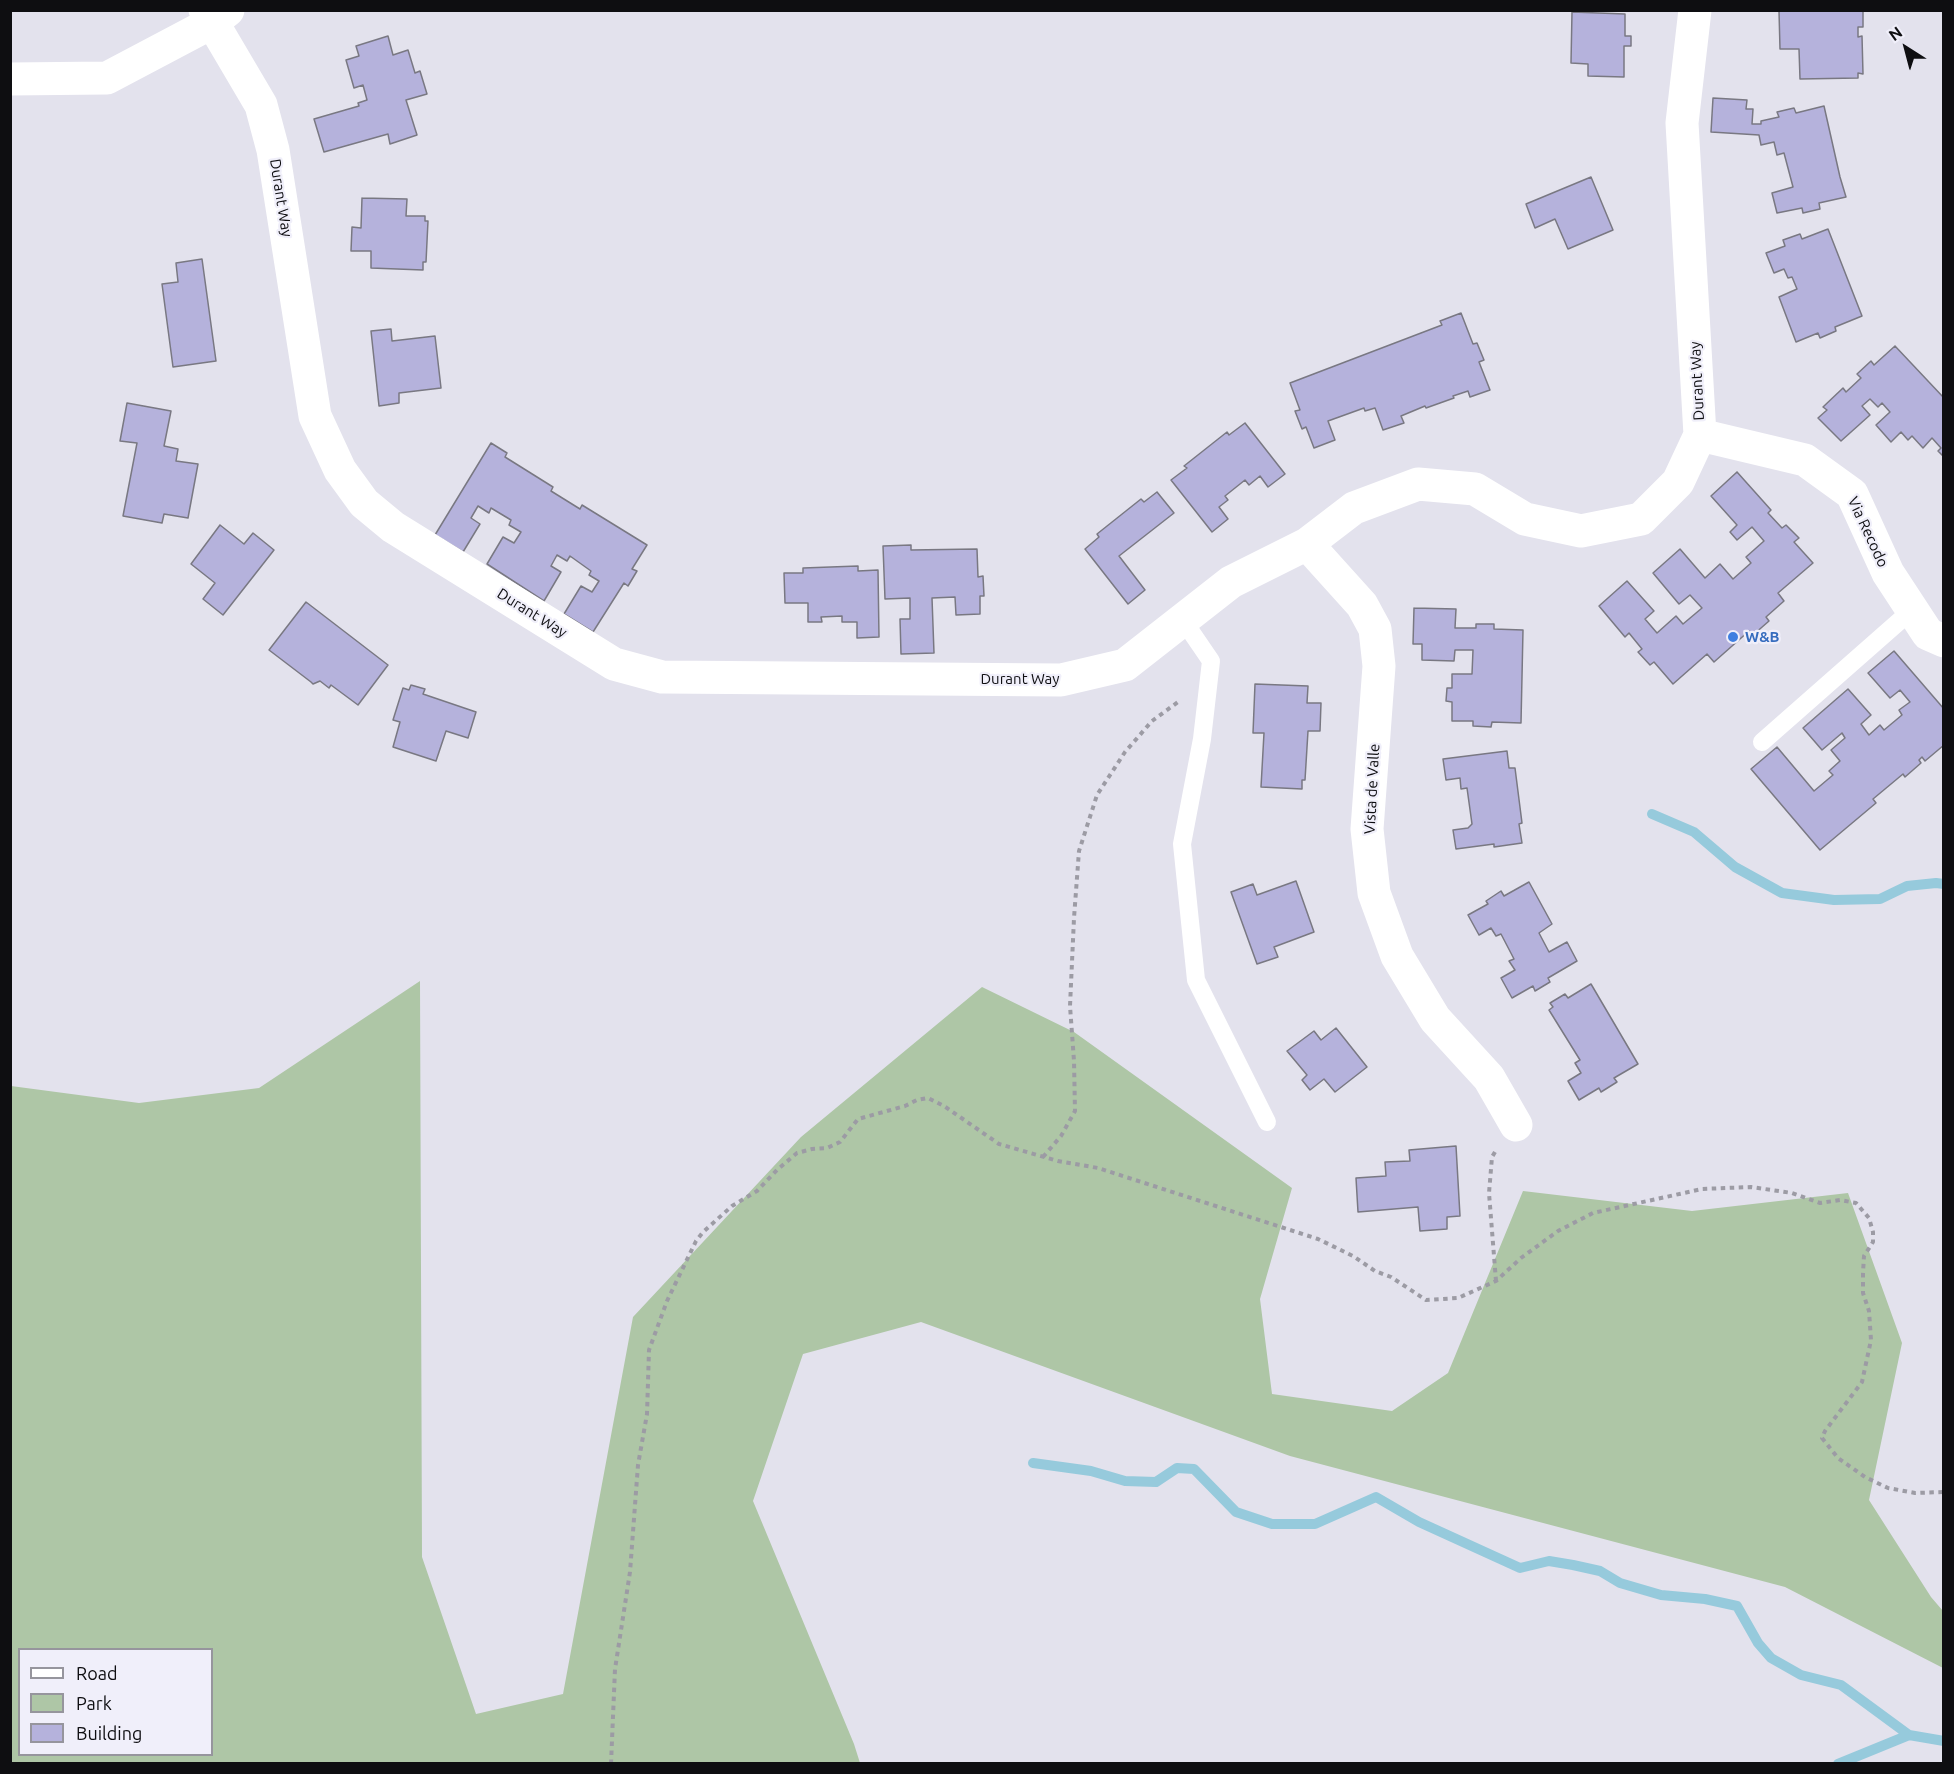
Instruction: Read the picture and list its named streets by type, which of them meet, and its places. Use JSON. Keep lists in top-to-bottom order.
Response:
{
  "streets": {
    "street": ["Durant Way", "Via Recodo", "Vista de Valle"]
  },
  "crossings": [
    ["Durant Way", "Via Recodo"],
    ["Durant Way", "Vista de Valle"]
  ],
  "places": ["W&B"],
  "legend": ["Road", "Park", "Building"],
  "north": "top left"
}
